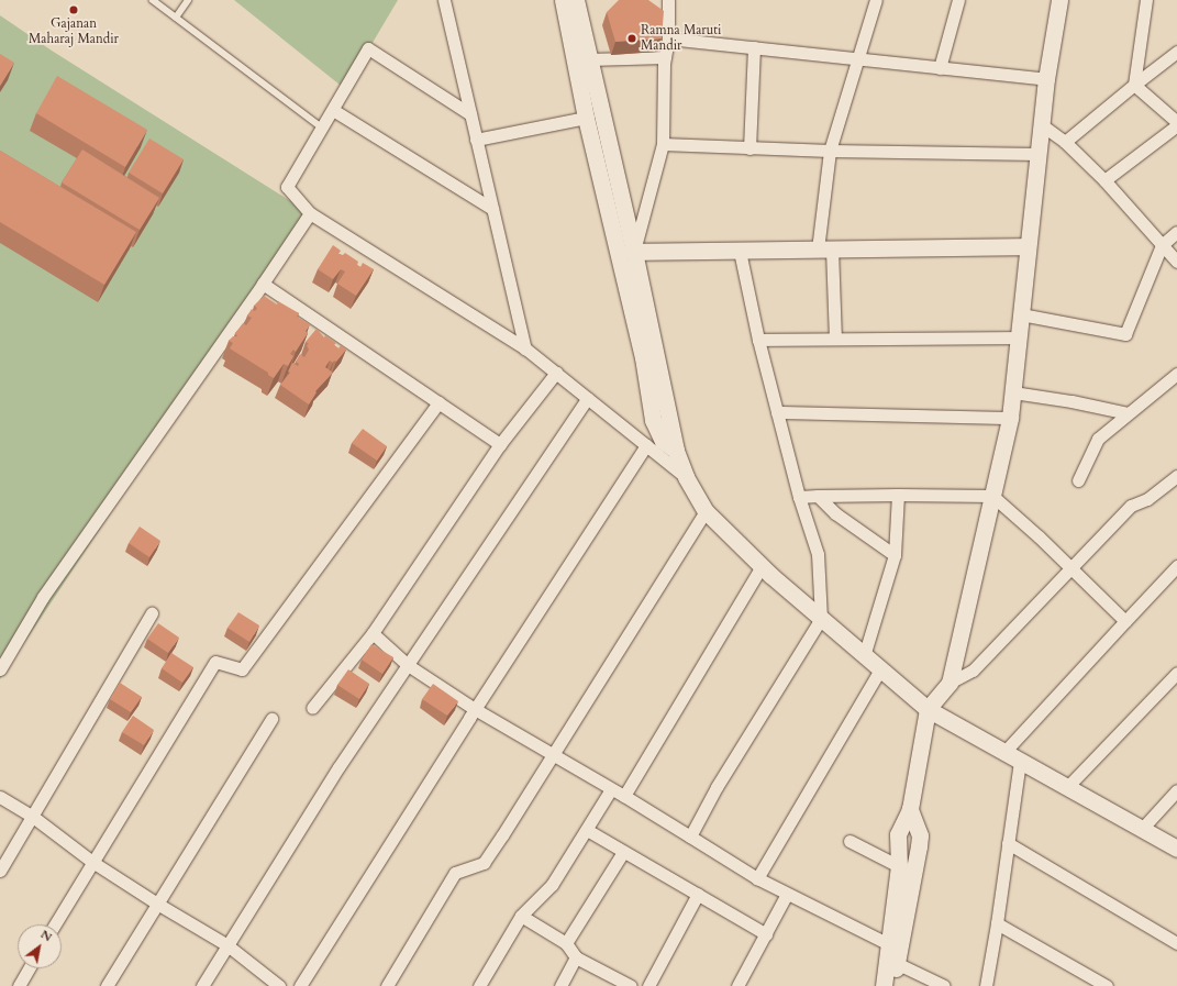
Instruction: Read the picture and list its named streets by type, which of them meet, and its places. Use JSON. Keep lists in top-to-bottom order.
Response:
{
  "places": ["Gajanan Maharaj Mandir", "Ramna Maruti Mandir"],
  "north": "top right"
}
